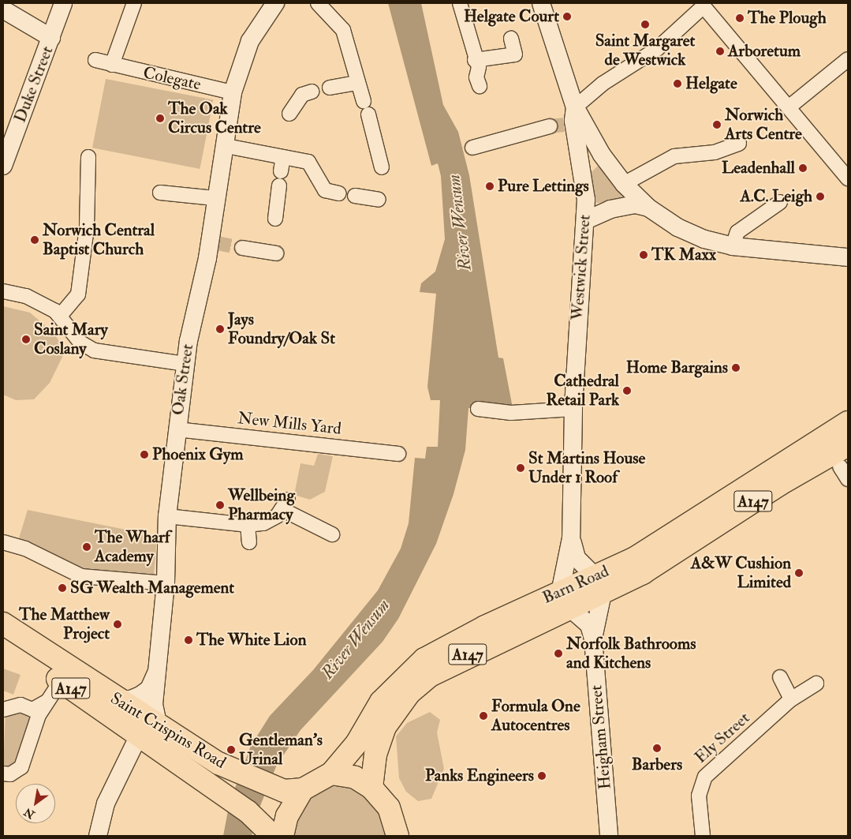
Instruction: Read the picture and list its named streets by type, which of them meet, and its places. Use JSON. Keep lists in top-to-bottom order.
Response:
{
  "streets": {
    "main road": ["A147", "Barn Road", "Saint Crispins Road"],
    "street": [
      "Colegate",
      "Duke Street",
      "Westwick Street",
      "Oak Street",
      "New Mills Yard",
      "Heigham Street",
      "Ely Street"
    ]
  },
  "crossings": [
    ["Colegate", "Oak Street"],
    ["Westwick Street", "Barn Road"],
    ["Westwick Street", "Heigham Street"],
    ["Oak Street", "New Mills Yard"],
    ["Oak Street", "Saint Crispins Road"],
    ["Barn Road", "Saint Crispins Road"],
    ["Barn Road", "Heigham Street"]
  ],
  "water": ["River Wensum"],
  "places": [
    "Helgate Court",
    "The Plough",
    "Saint Margaret de Westwick",
    "Arboretum",
    "Helgate",
    "The Oak Circus Centre",
    "Norwich Arts Centre",
    "Leadenhall",
    "Pure Lettings",
    "A.C. Leigh",
    "Norwich Central Baptist Church",
    "TK Maxx",
    "Jays Foundry/Oak St",
    "Saint Mary Coslany",
    "Home Bargains",
    "Cathedral Retail Park",
    "Phoenix Gym",
    "St Martins House Under 1 Roof",
    "Wellbeing Pharmacy",
    "The Wharf Academy",
    "A&W Cushion Limited",
    "SG Wealth Management",
    "The Matthew Project",
    "The White Lion",
    "Norfolk Bathrooms and Kitchens",
    "Formula One Autocentres",
    "Barbers",
    "Gentleman’s Urinal",
    "Panks Engineers"
  ],
  "north": "bottom left"
}
